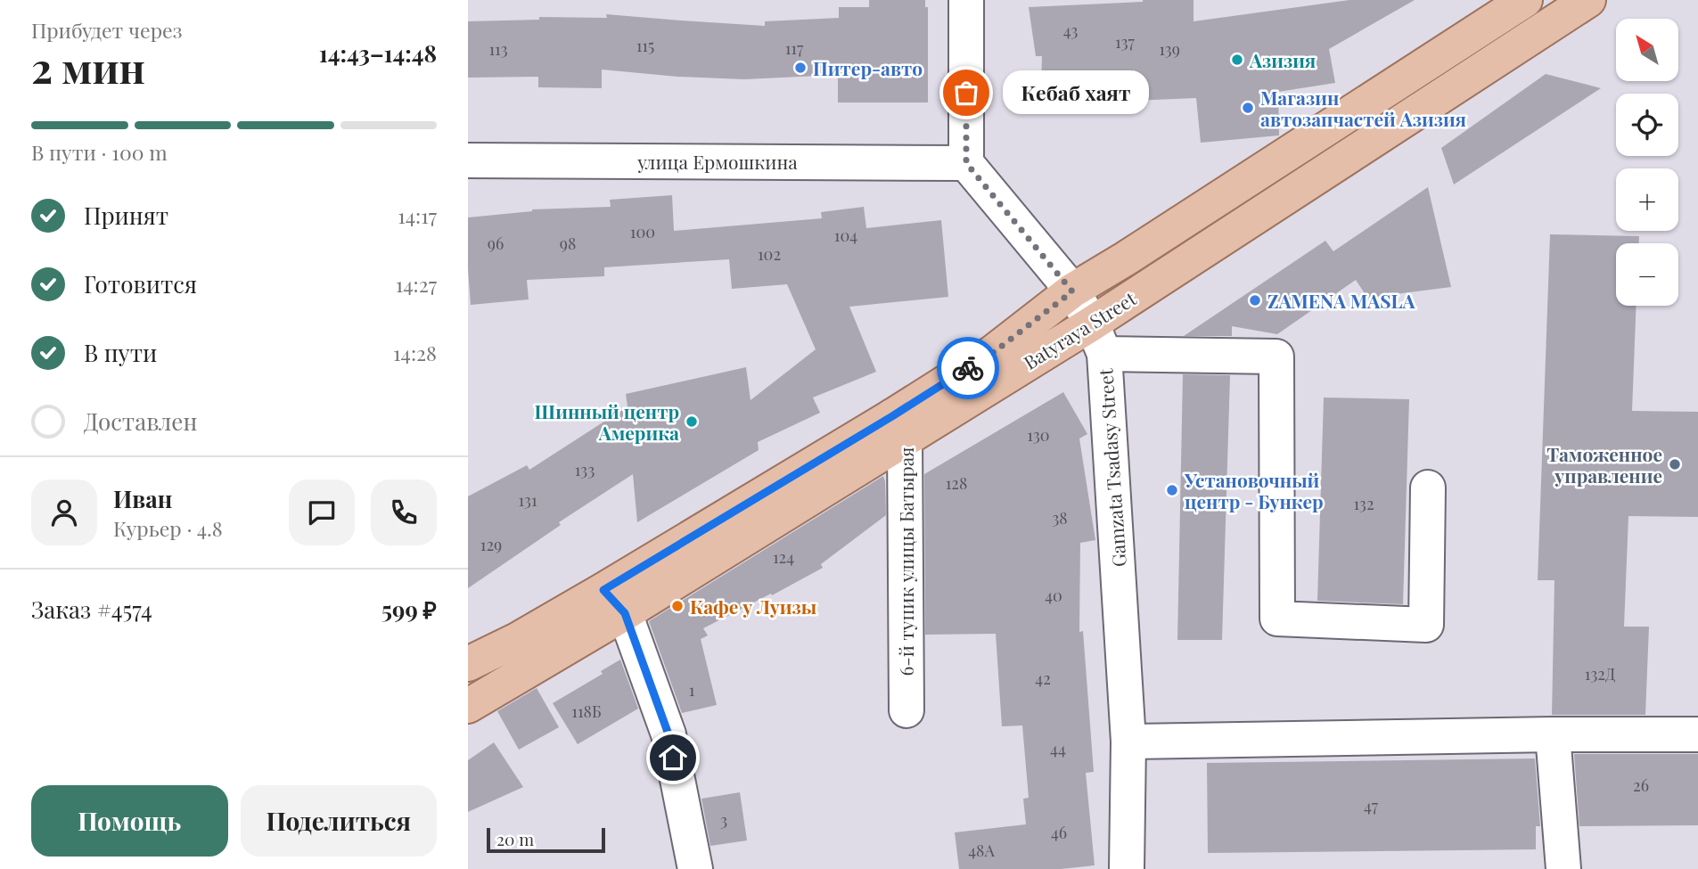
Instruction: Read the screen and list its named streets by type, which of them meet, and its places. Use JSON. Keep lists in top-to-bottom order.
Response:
{
  "streets": {
    "main road": ["Batyraya Street"],
    "street": ["улица Ермошкина", "Gamzata Tsadasy Street", "6-й тупик улицы Батырая"]
  },
  "crossings": [
    ["улица Ермошкина", "Gamzata Tsadasy Street"],
    ["Batyraya Street", "Gamzata Tsadasy Street"],
    ["Batyraya Street", "6-й тупик улицы Батырая"]
  ],
  "places": [
    "Азизия",
    "Питер-авто",
    "Кебаб хаят",
    "Магазин автозапчастей Азизия",
    "ZAMENA MASLA",
    "Шинный центр Америка",
    "Таможенное управление",
    "Установочный центр - Бункер",
    "Кафе у Луизы"
  ],
  "house_numbers": [
    "43",
    "137",
    "115",
    "117",
    "113",
    "139",
    "100",
    "104",
    "96",
    "98",
    "102",
    "130",
    "133",
    "128",
    "131",
    "132",
    "38",
    "129",
    "124",
    "40",
    "132Д",
    "42",
    "1",
    "118Б",
    "44",
    "26",
    "47",
    "3",
    "46",
    "48А"
  ],
  "scale_bar": "20 m",
  "north": "top left",
  "page": {
    "heading": ["2 мин", "Прибудет через", "14:43–14:48"],
    "panel": [
      "Иван",
      "Курьер · 4.8",
      "Заказ #4574",
      "599 ₽"
    ],
    "map_buttons": ["+", "−"],
    "bubble": "Кебаб хаят",
    "bar": "В пути · 100 m",
    "list": [
      ["Принят", "14:17"],
      ["Готовится", "14:27"],
      ["В пути", "14:28"],
      "Доставлен"
    ],
    "buttons": ["Помощь", "Поделиться"],
    "scale": "20 m"
  }
}
